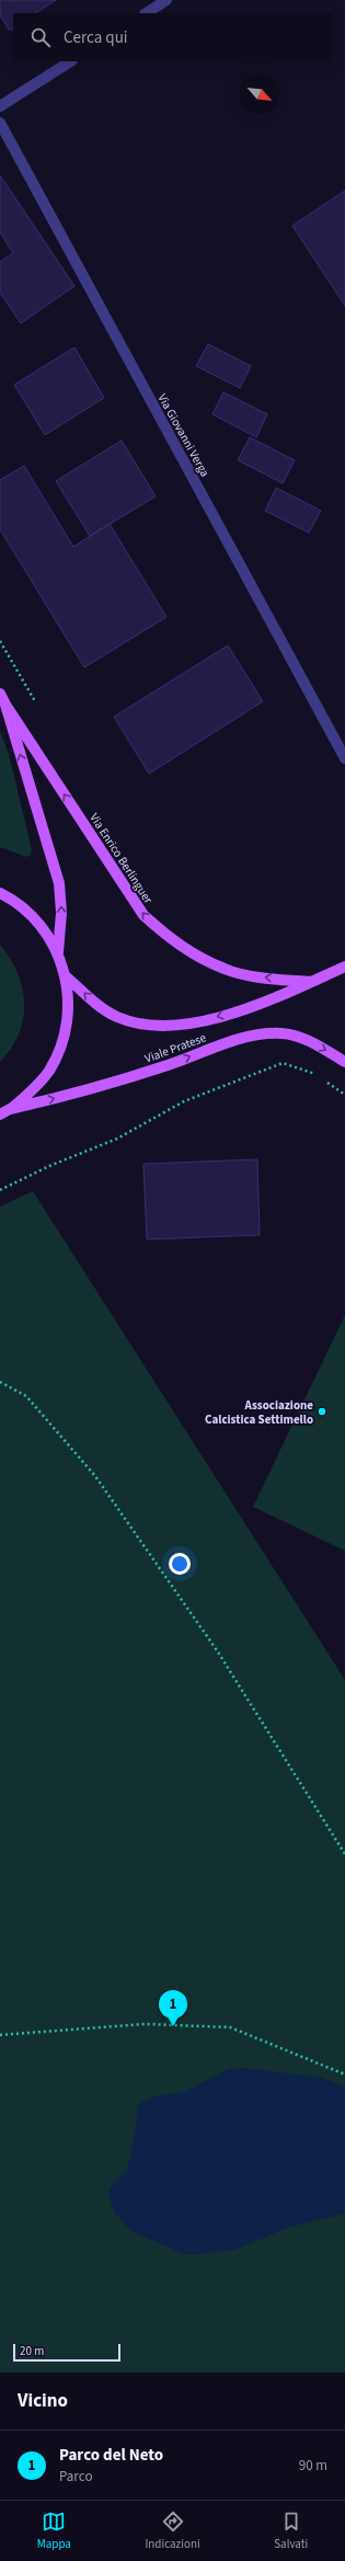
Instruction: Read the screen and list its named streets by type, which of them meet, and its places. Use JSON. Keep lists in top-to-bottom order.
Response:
{
  "streets": {
    "main road": ["Via Enrico Berlinguer", "Viale Pratese"],
    "street": ["Via Giovanni Verga"]
  },
  "crossings": [
    ["Via Enrico Berlinguer", "Viale Pratese"]
  ],
  "one_way": ["Via Enrico Berlinguer"],
  "places": ["Associazione Calcistica Settimello"],
  "scale_bar": "20 m",
  "north": "bottom right",
  "page": {
    "search": "Cerca qui",
    "pins": "1",
    "scale": "20 m",
    "heading": "Vicino",
    "list": [
      {
        "mark": "1",
        "name": "Parco del Neto",
        "note": "Parco",
        "value": "90 m"
      }
    ],
    "nav": ["Mappa", "Indicazioni", "Salvati"]
  }
}
